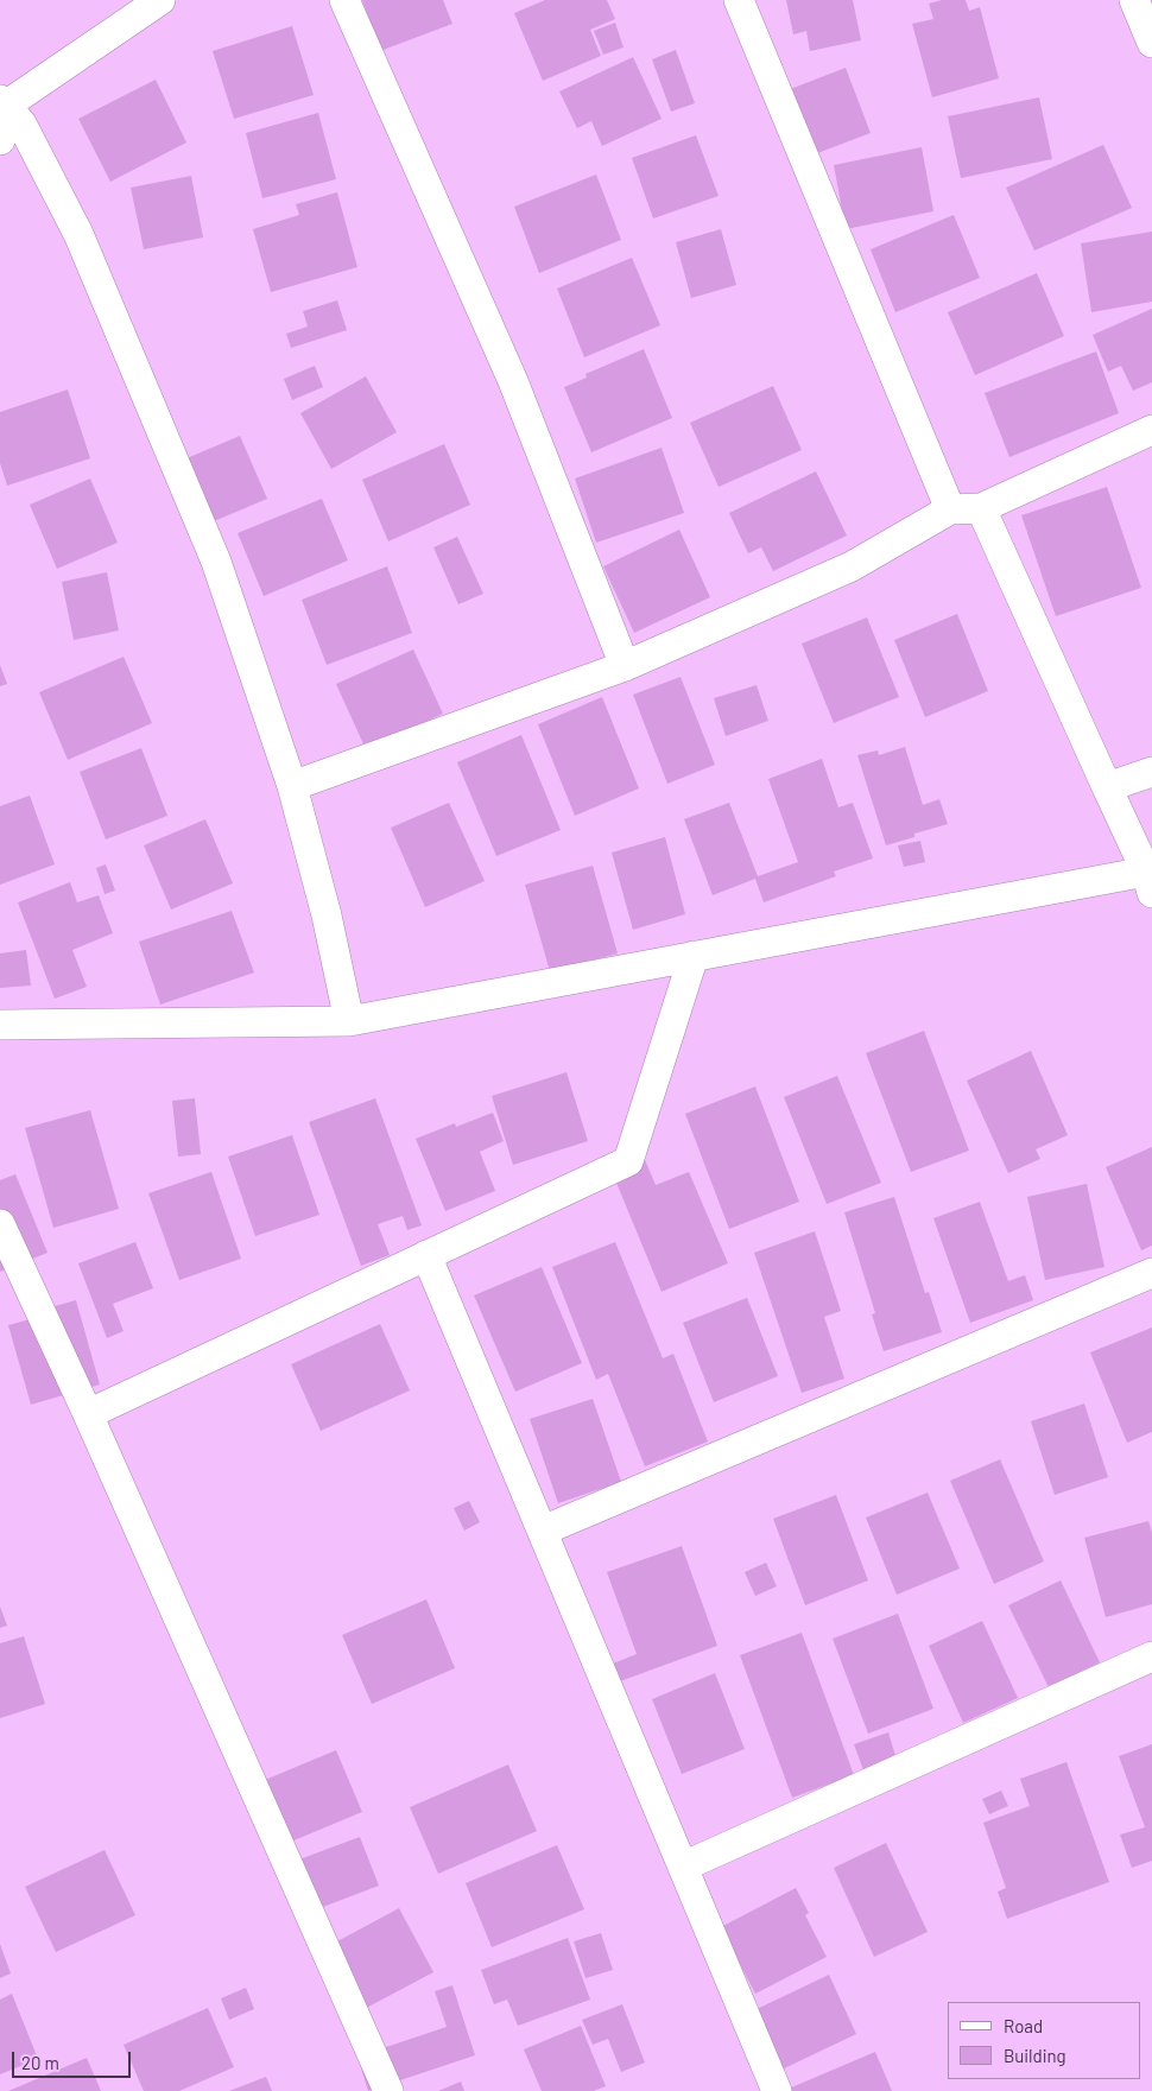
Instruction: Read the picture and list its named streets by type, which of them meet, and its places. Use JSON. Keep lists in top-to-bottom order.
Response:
{
  "legend": ["Road", "Building"],
  "scale_bar": "20 m"
}
